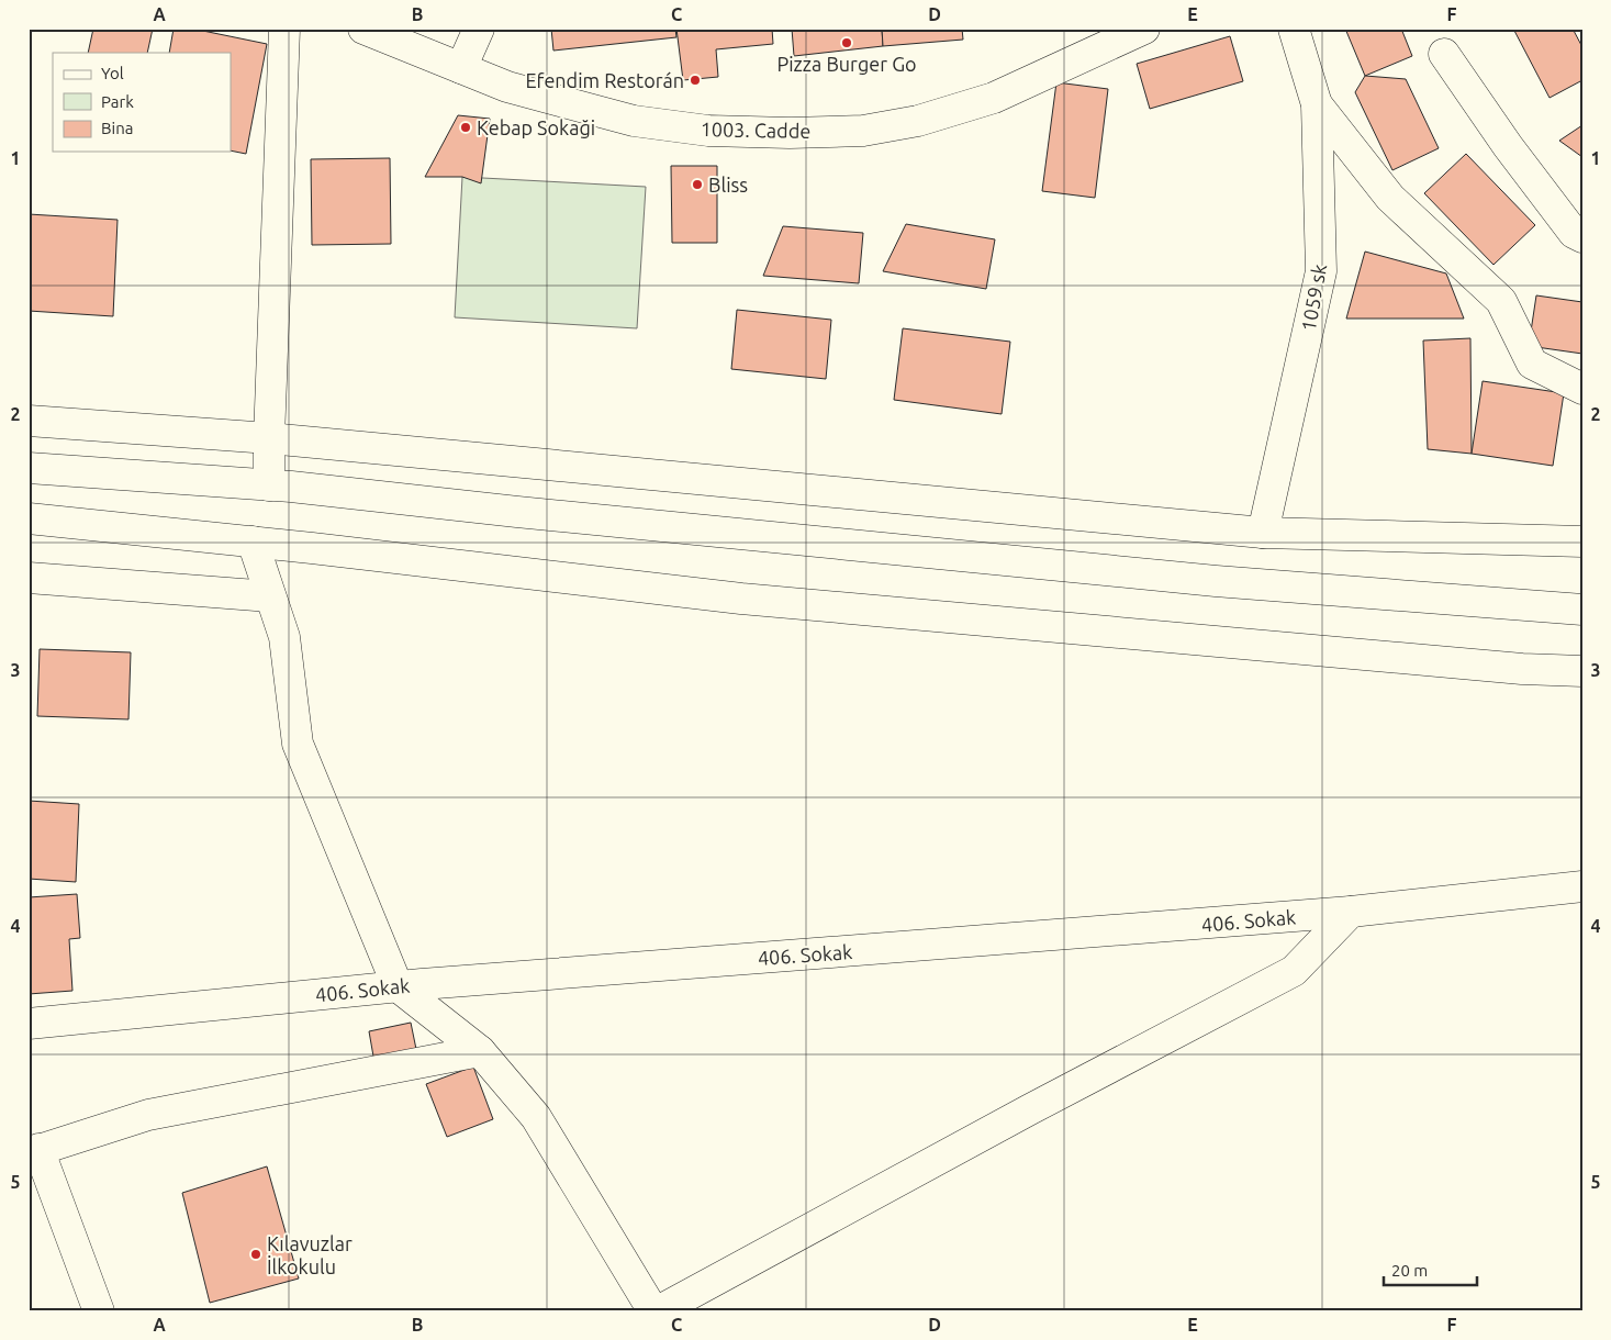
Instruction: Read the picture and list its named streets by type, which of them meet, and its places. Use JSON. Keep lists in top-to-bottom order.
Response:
{
  "streets": {
    "main road": ["1003. Cadde", "1059 sk", "406. Sokak"]
  },
  "places": [
    "Pizza Burger Go",
    "Efendim Restorán",
    "Kebap Sokaği",
    "Bliss",
    "Kılavuzlar İlkokulu"
  ],
  "legend": ["Yol", "Park", "Bina"],
  "scale_bar": "20 m",
  "grid": {
    "columns": [
      "A",
      "B",
      "C",
      "D",
      "E",
      "F"
    ],
    "rows": [
      "1",
      "2",
      "3",
      "4",
      "5"
    ]
  }
}
